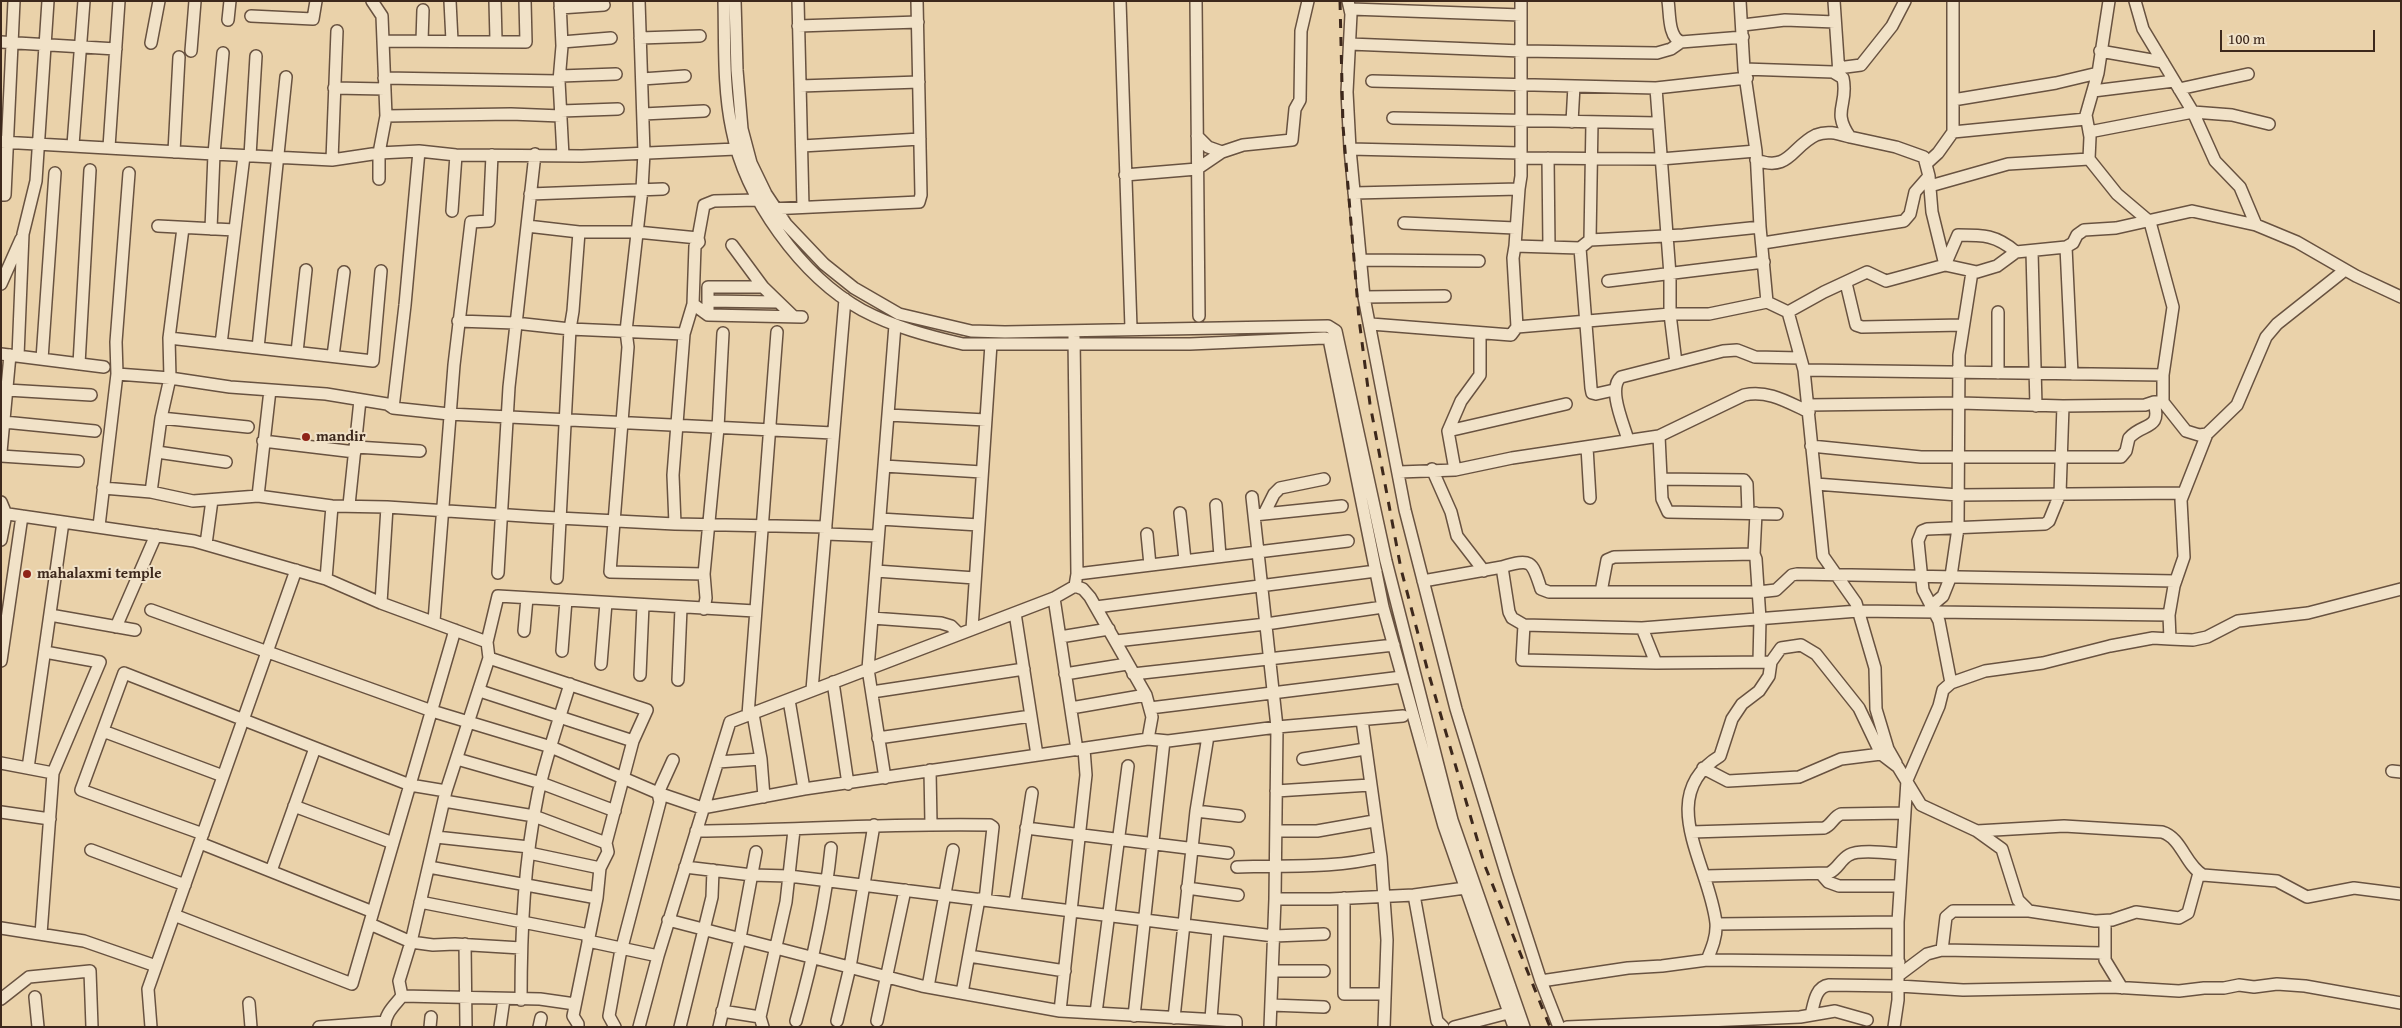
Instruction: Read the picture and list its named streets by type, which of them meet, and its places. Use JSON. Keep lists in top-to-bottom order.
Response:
{
  "places": ["mandir", "mahalaxmi temple"],
  "scale_bar": "100 m"
}
